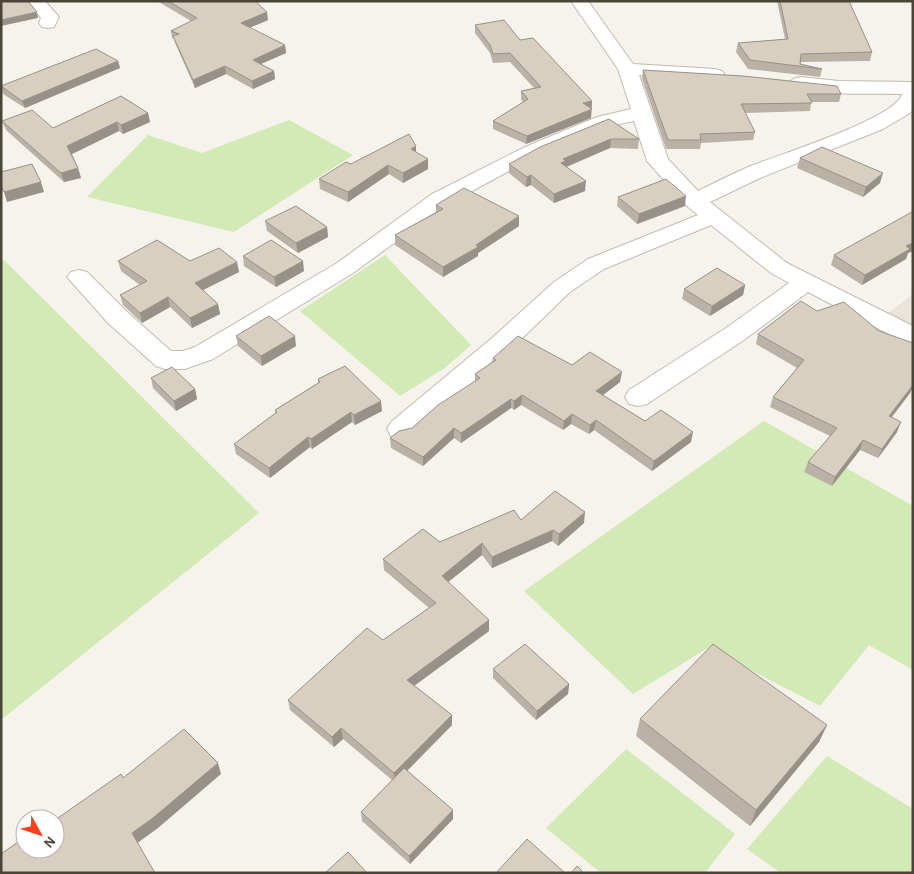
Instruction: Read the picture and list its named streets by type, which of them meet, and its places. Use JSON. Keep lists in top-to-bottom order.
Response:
{
  "north": "bottom right"
}
